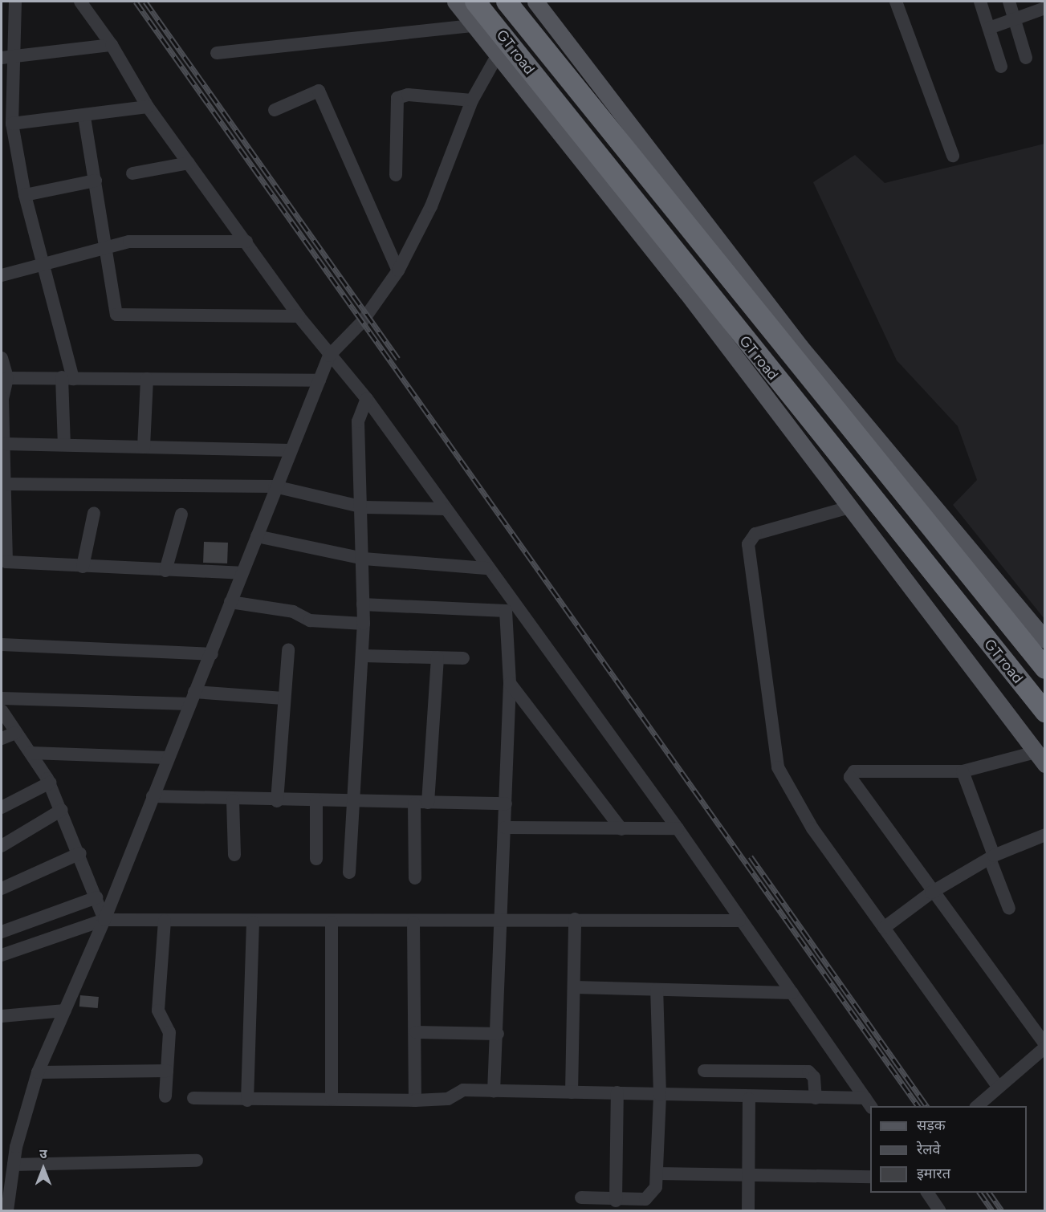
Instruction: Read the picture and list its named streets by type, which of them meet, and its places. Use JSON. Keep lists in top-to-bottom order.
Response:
{
  "streets": {
    "highway": ["GT road"]
  },
  "legend": ["सड़क", "रेलवे", "इमारत"],
  "north": "top"
}
